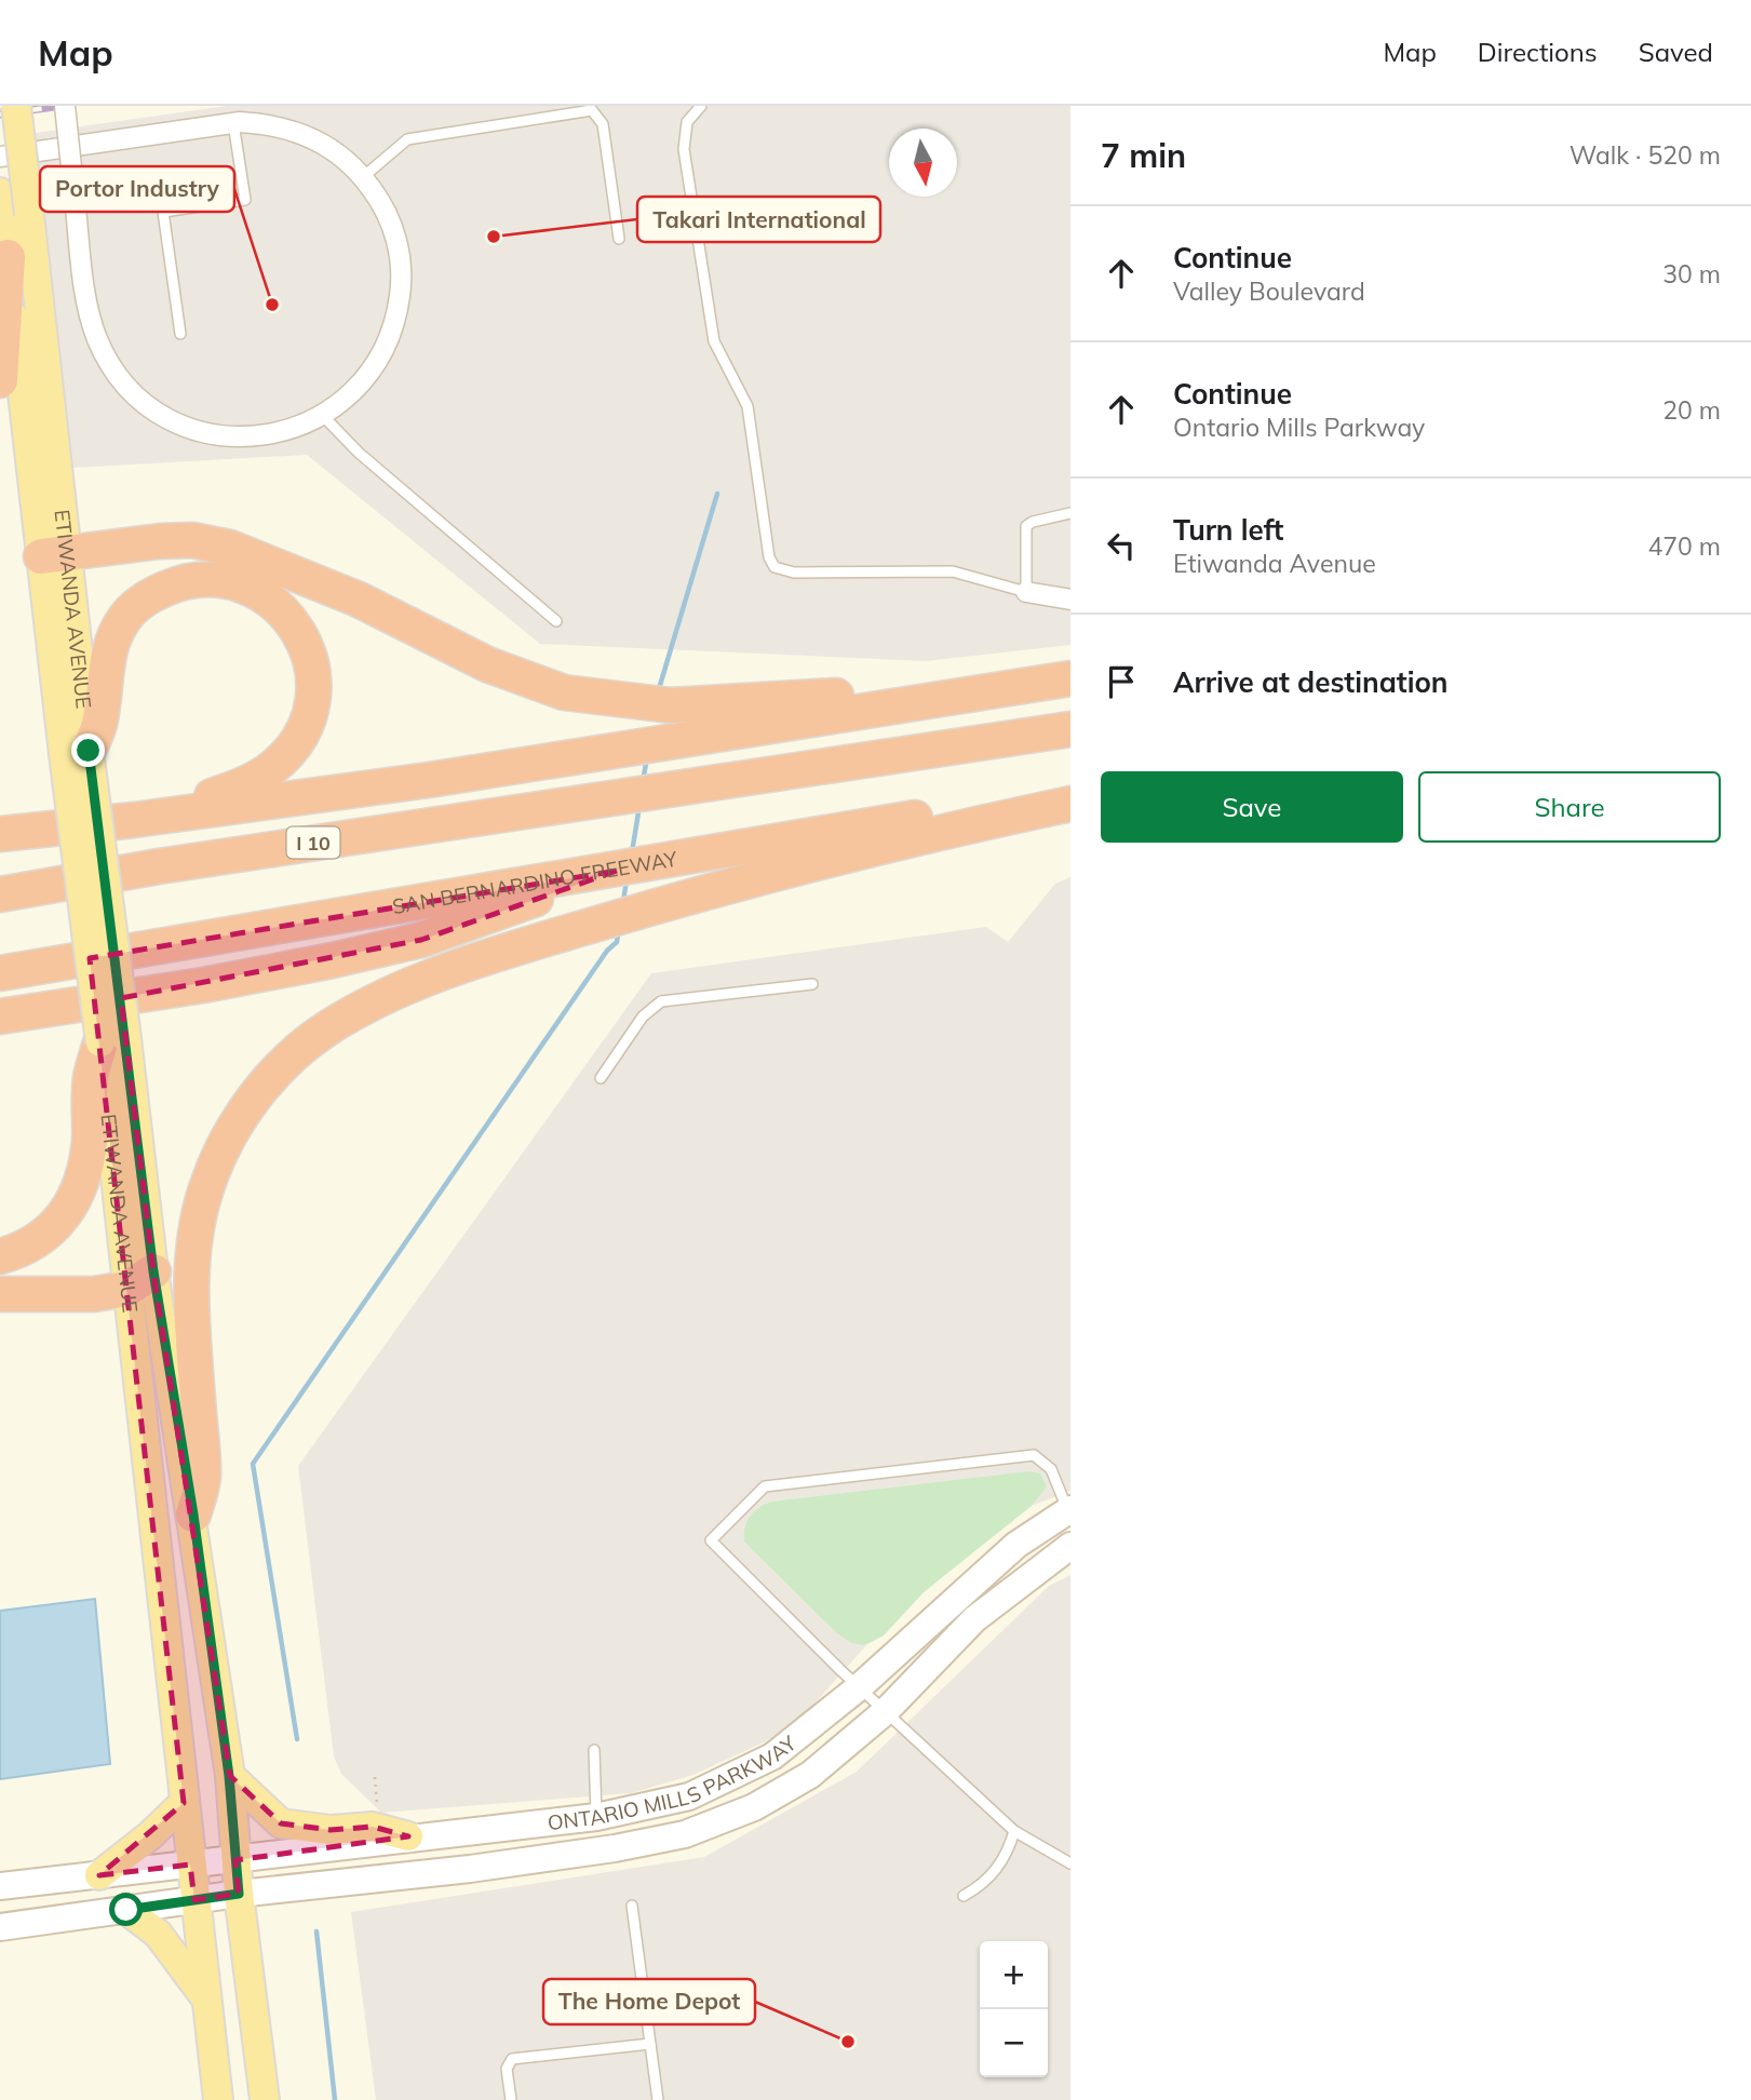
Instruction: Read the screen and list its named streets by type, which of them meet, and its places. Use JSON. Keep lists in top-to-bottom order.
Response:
{
  "streets": {
    "highway": ["I 10", "SAN BERNARDINO FREEWAY"],
    "main road": ["ETIWANDA AVENUE", "ONTARIO MILLS PARKWAY"]
  },
  "crossings": [
    ["ETIWANDA AVENUE", "ONTARIO MILLS PARKWAY"]
  ],
  "places": ["Takari International", "Portor Industry", "The Home Depot"],
  "north": "bottom",
  "page": {
    "header": "Map",
    "nav": ["Map", "Directions", "Saved"],
    "heading": ["7 min", "Walk · 520 m"],
    "list": [
      ["Continue", "Valley Boulevard", "30 m"],
      ["Continue", "Ontario Mills Parkway", "20 m"],
      ["Turn left", "Etiwanda Avenue", "470 m"],
      "Arrive at destination"
    ],
    "buttons": ["Save", "Share"],
    "map_buttons": ["+", "−"]
  }
}
